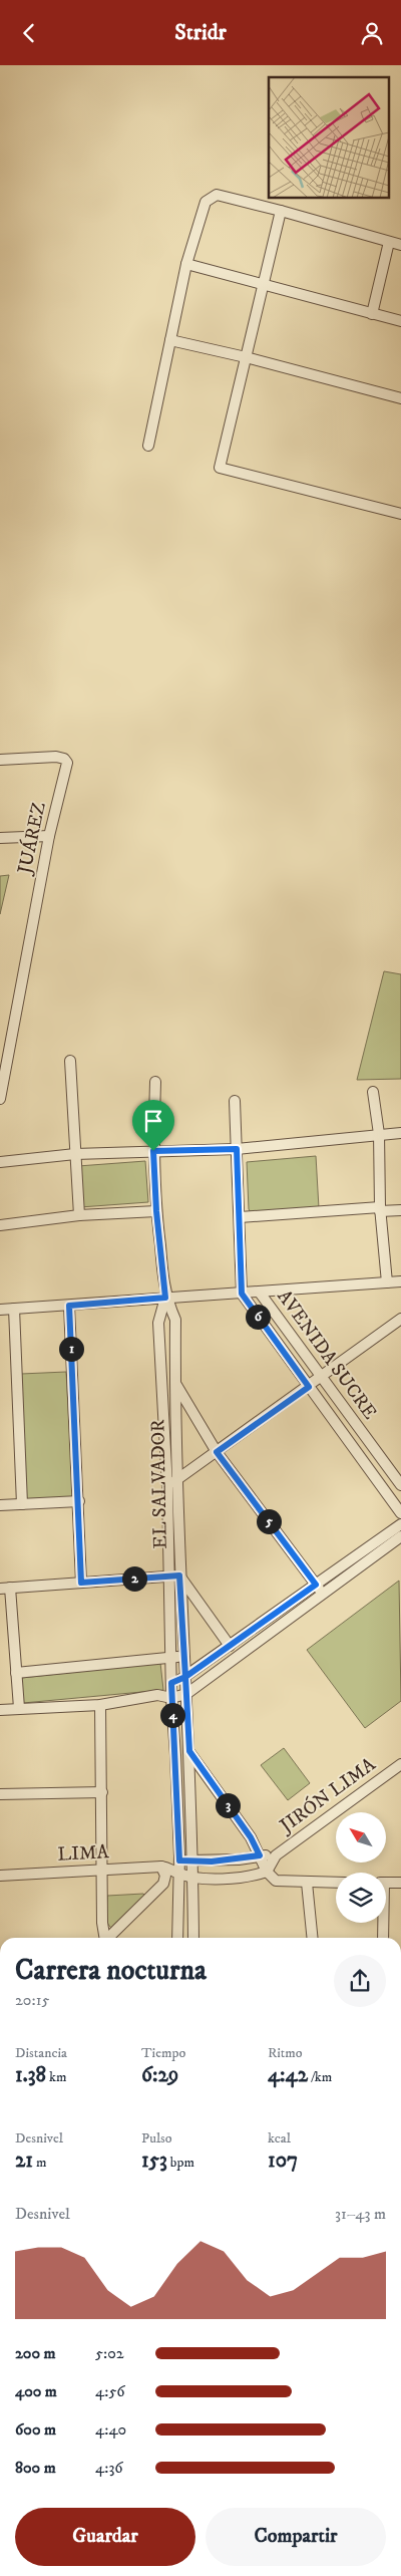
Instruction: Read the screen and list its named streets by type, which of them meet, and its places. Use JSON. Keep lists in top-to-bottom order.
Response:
{
  "streets": {
    "street": [
      "JUÁREZ",
      "AVENIDA SUCRE",
      "EL SALVADOR",
      "JIRÓN LIMA",
      "LIMA"
    ]
  },
  "crossings": [
    ["EL SALVADOR", "JIRÓN LIMA"]
  ],
  "north": "top left",
  "page": {
    "header": "Stridr",
    "pins": [
      "6",
      "1",
      "5",
      "2",
      "4",
      "3"
    ],
    "heading": ["Carrera nocturna", "20:15"],
    "stats": [
      ["Distancia", "1.38 km"],
      ["Tiempo", "6:29"],
      ["Ritmo", "4:42 /km"],
      ["Desnivel", "21 m"],
      ["Pulso", "153 bpm"],
      ["kcal", "107"]
    ],
    "chart": ["Desnivel", "31–43 m"],
    "list": [
      {
        "name": "200 m",
        "note": "5:02"
      },
      {
        "name": "400 m",
        "note": "4:56"
      },
      {
        "name": "600 m",
        "note": "4:40"
      },
      {
        "name": "800 m",
        "note": "4:36"
      }
    ],
    "buttons": ["Guardar", "Compartir"]
  }
}
